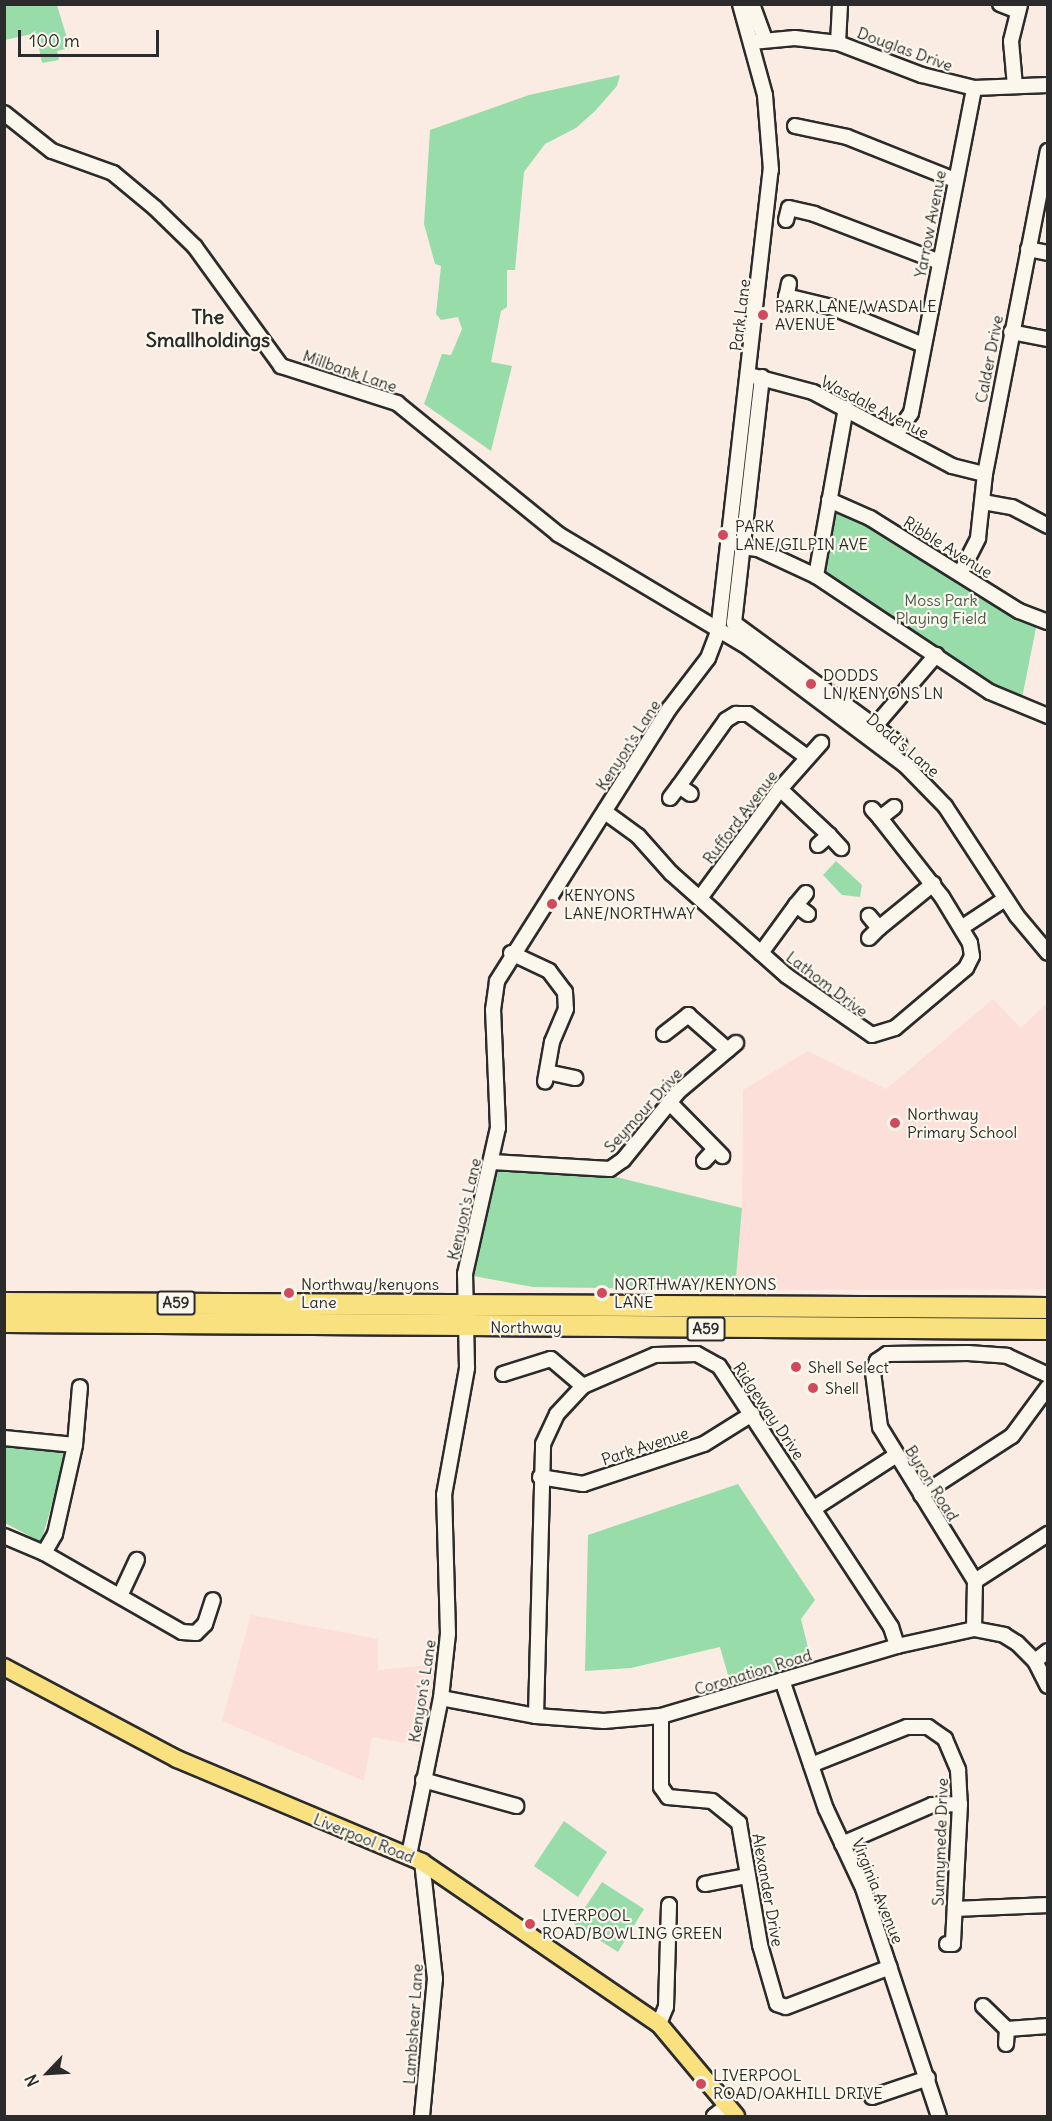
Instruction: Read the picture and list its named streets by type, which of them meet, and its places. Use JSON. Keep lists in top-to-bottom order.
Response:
{
  "streets": {
    "highway": ["A59", "Northway"],
    "main road": ["Liverpool Road"],
    "street": [
      "Douglas Drive",
      "Yarrow Avenue",
      "Park Lane",
      "Calder Drive",
      "Millbank Lane",
      "Wasdale Avenue",
      "Ribble Avenue",
      "Kenyon's Lane",
      "Dodd's Lane",
      "Rufford Avenue",
      "Lathom Drive",
      "Seymour Drive",
      "Ridgeway Drive",
      "Park Avenue",
      "Byron Road",
      "Coronation Road",
      "Sunnymede Drive",
      "Alexander Drive",
      "Virginia Avenue",
      "Lambshear Lane"
    ]
  },
  "crossings": [
    ["Douglas Drive", "Yarrow Avenue"],
    ["Douglas Drive", "Park Lane"],
    ["Yarrow Avenue", "Wasdale Avenue"],
    ["Park Lane", "Millbank Lane"],
    ["Park Lane", "Wasdale Avenue"],
    ["Park Lane", "Kenyon's Lane"],
    ["Park Lane", "Dodd's Lane"],
    ["Calder Drive", "Wasdale Avenue"],
    ["Calder Drive", "Ribble Avenue"],
    ["Millbank Lane", "Kenyon's Lane"],
    ["Millbank Lane", "Dodd's Lane"],
    ["Kenyon's Lane", "Dodd's Lane"],
    ["Kenyon's Lane", "Lathom Drive"],
    ["Kenyon's Lane", "Seymour Drive"],
    ["Kenyon's Lane", "Northway"],
    ["Kenyon's Lane", "Coronation Road"],
    ["Kenyon's Lane", "Liverpool Road"],
    ["Kenyon's Lane", "Lambshear Lane"],
    ["Rufford Avenue", "Lathom Drive"],
    ["Ridgeway Drive", "Park Avenue"],
    ["Ridgeway Drive", "Coronation Road"],
    ["Coronation Road", "Alexander Drive"],
    ["Coronation Road", "Virginia Avenue"],
    ["Liverpool Road", "Lambshear Lane"],
    ["Sunnymede Drive", "Virginia Avenue"],
    ["Alexander Drive", "Virginia Avenue"]
  ],
  "districts": ["The Smallholdings"],
  "parks": ["Moss Park Playing Field"],
  "places": [
    "PARK LANE/WASDALE AVENUE",
    "PARK LANE/GILPIN AVE",
    "DODDS LN/KENYONS LN",
    "KENYONS LANE/NORTHWAY",
    "Northway Primary School",
    "Northway/kenyons Lane",
    "NORTHWAY/KENYONS LANE",
    "Shell Select",
    "Shell",
    "LIVERPOOL ROAD/BOWLING GREEN",
    "LIVERPOOL ROAD/OAKHILL DRIVE"
  ],
  "scale_bar": "100 m",
  "north": "bottom left"
}
